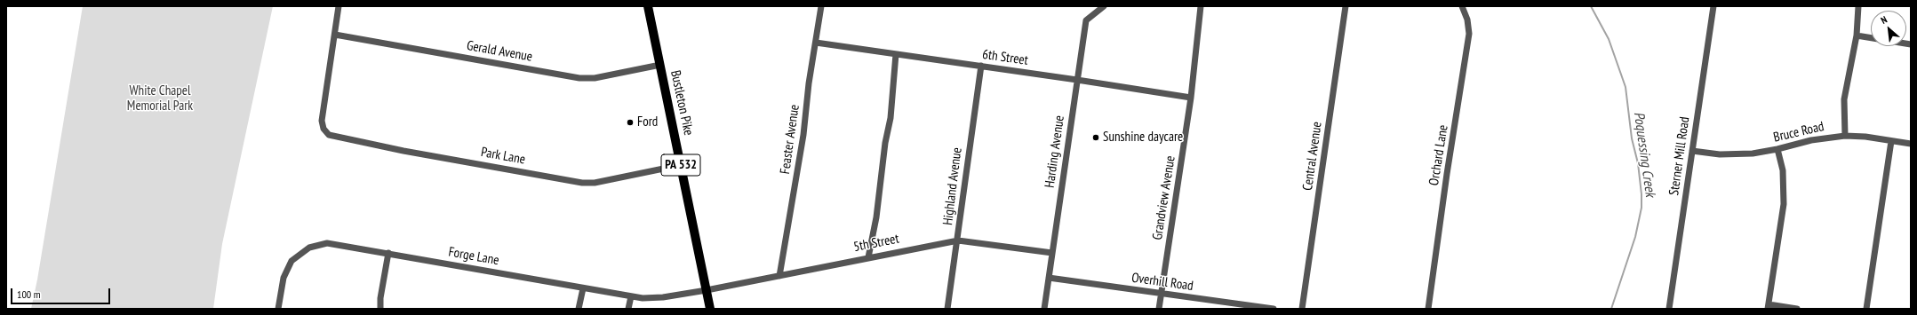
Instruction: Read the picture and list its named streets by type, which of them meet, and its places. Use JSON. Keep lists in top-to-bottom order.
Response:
{
  "streets": {
    "main road": ["Bustleton Pike", "PA 532"],
    "street": [
      "Gerald Avenue",
      "6th Street",
      "Bruce Road",
      "Feaster Avenue",
      "Harding Avenue",
      "Orchard Lane",
      "Park Lane",
      "Central Avenue",
      "Sterner Mill Road",
      "Highland Avenue",
      "Grandview Avenue",
      "5th Street",
      "Forge Lane",
      "Overhill Road"
    ]
  },
  "crossings": [
    ["Gerald Avenue", "Bustleton Pike"],
    ["Gerald Avenue", "Park Lane"],
    ["6th Street", "Feaster Avenue"],
    ["6th Street", "Harding Avenue"],
    ["6th Street", "Highland Avenue"],
    ["6th Street", "Grandview Avenue"],
    ["Bustleton Pike", "Park Lane"],
    ["Bustleton Pike", "5th Street"],
    ["Bustleton Pike", "Forge Lane"],
    ["Bruce Road", "Sterner Mill Road"],
    ["Feaster Avenue", "5th Street"],
    ["Harding Avenue", "5th Street"],
    ["Harding Avenue", "Overhill Road"],
    ["Highland Avenue", "5th Street"],
    ["Grandview Avenue", "Overhill Road"],
    ["5th Street", "Forge Lane"]
  ],
  "water": ["Poquessing Creek"],
  "parks": ["White Chapel Memorial Park"],
  "places": ["Ford", "Sunshine daycare"],
  "scale_bar": "100 m",
  "north": "top left"
}
